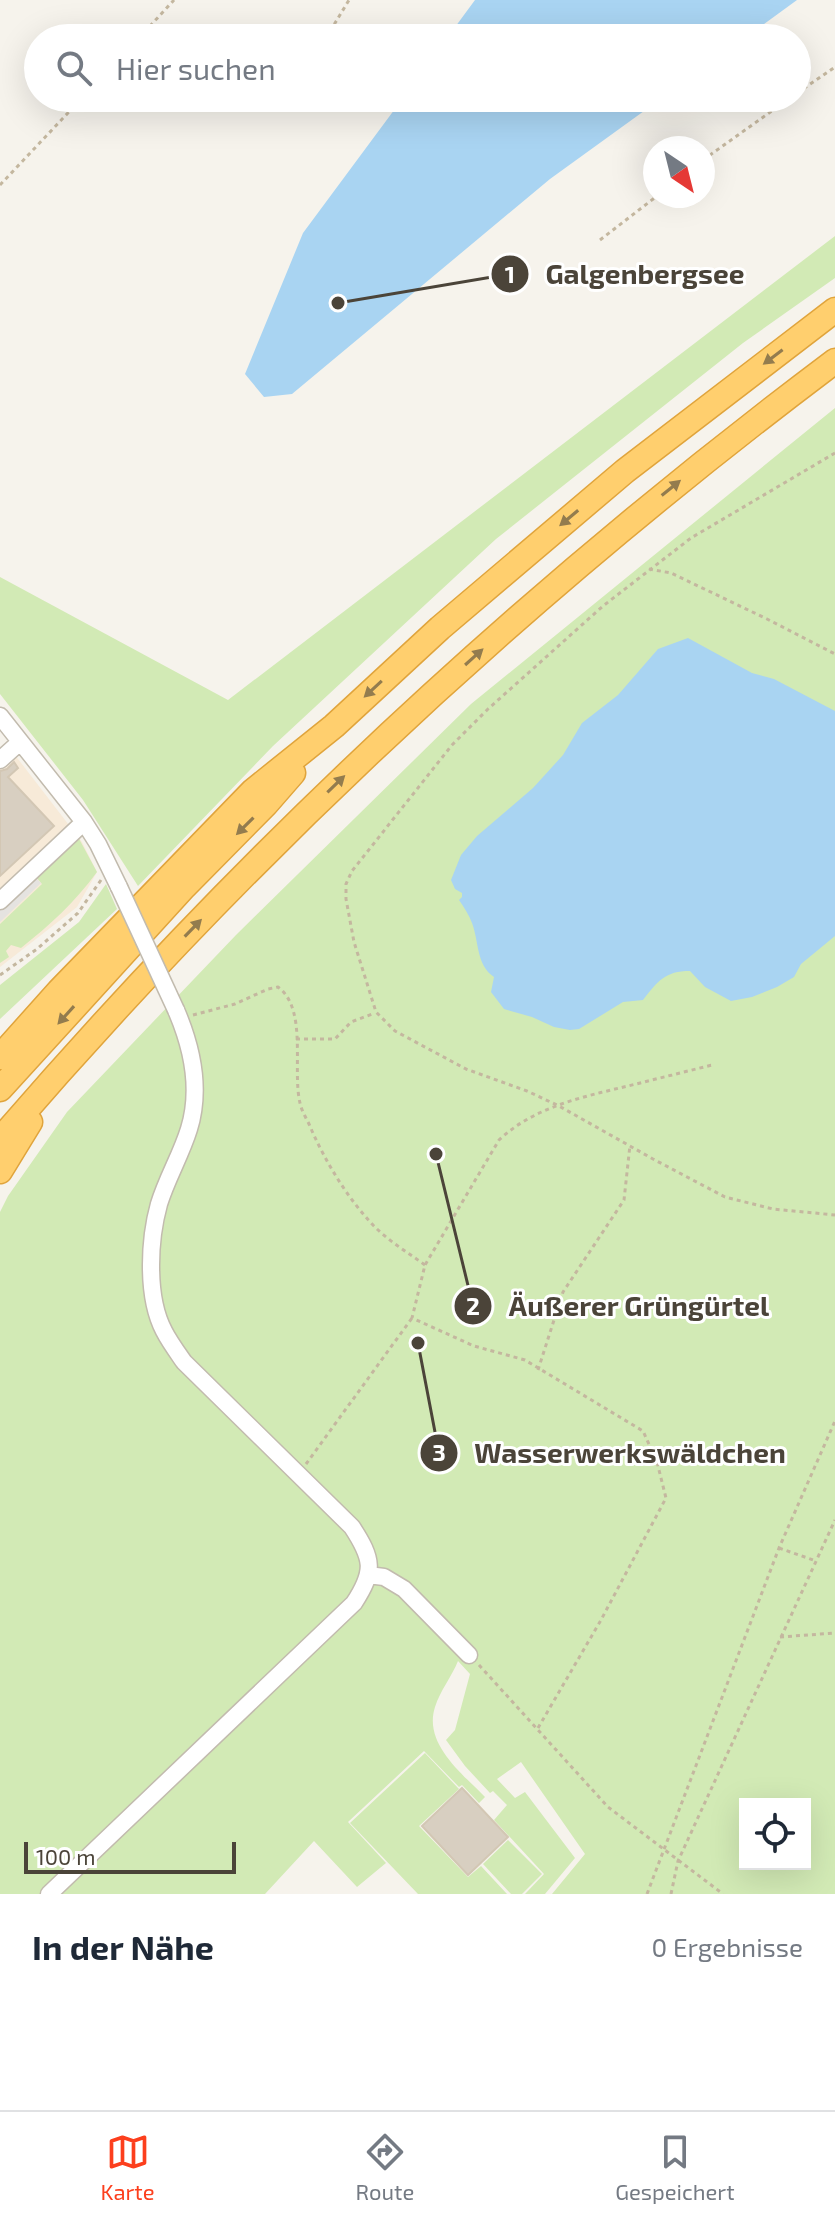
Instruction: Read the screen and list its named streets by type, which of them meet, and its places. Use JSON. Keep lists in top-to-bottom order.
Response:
{
  "places": ["Galgenbergsee", "Äußerer Grüngürtel", "Wasserwerkswäldchen"],
  "scale_bar": "100 m",
  "north": "bottom right",
  "page": {
    "search": "Hier suchen",
    "scale": "100 m",
    "heading": ["In der Nähe", "0 Ergebnisse"],
    "nav": ["Karte", "Route", "Gespeichert"]
  }
}
